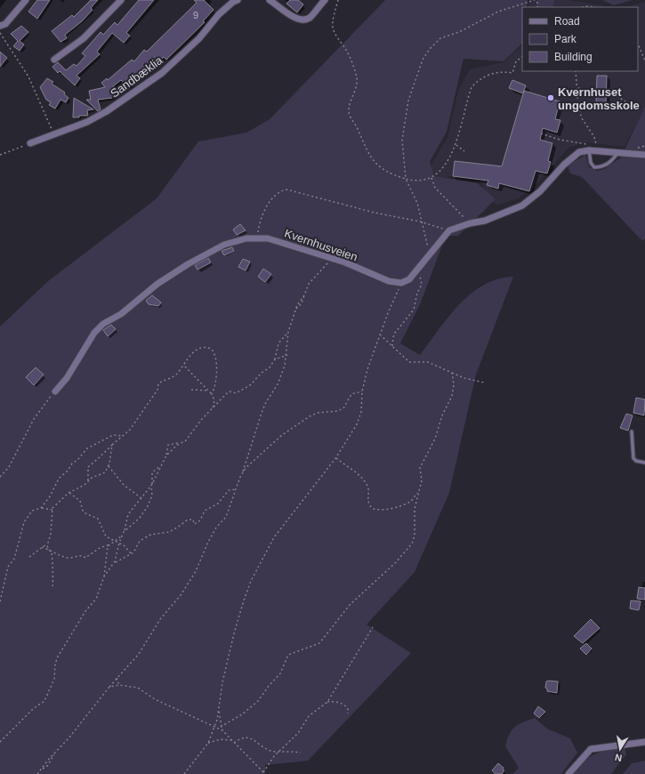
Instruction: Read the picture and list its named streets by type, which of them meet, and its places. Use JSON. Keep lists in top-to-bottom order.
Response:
{
  "streets": {
    "street": ["Sandbæklia", "Kvernhusveien"]
  },
  "places": ["Kvernhuset ungdomsskole"],
  "house_numbers": ["9"],
  "legend": ["Road", "Park", "Building"],
  "north": "bottom"
}
